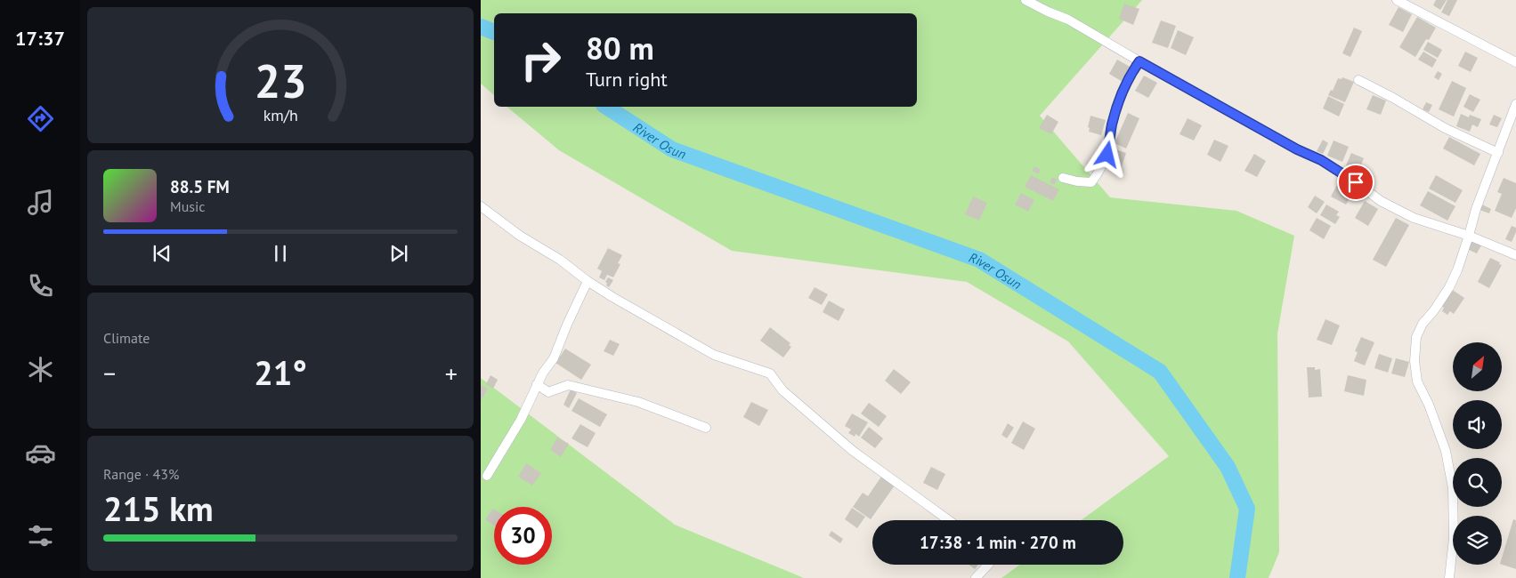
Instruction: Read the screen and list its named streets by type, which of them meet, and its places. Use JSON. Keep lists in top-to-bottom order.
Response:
{
  "water": ["River Osun"],
  "north": "top right",
  "page": {
    "tabs": "17:37",
    "turn": ["80 m", "Turn right"],
    "song": ["88.5 FM", "Music"],
    "tile": [
      "Climate",
      ["Range · 43%", "215 km"]
    ],
    "heat": ["−", "21°", "+"],
    "limit": "30",
    "trip": "17:38 · 1 min · 270 m",
    "gauge": ["23", "km/h"]
  }
}
